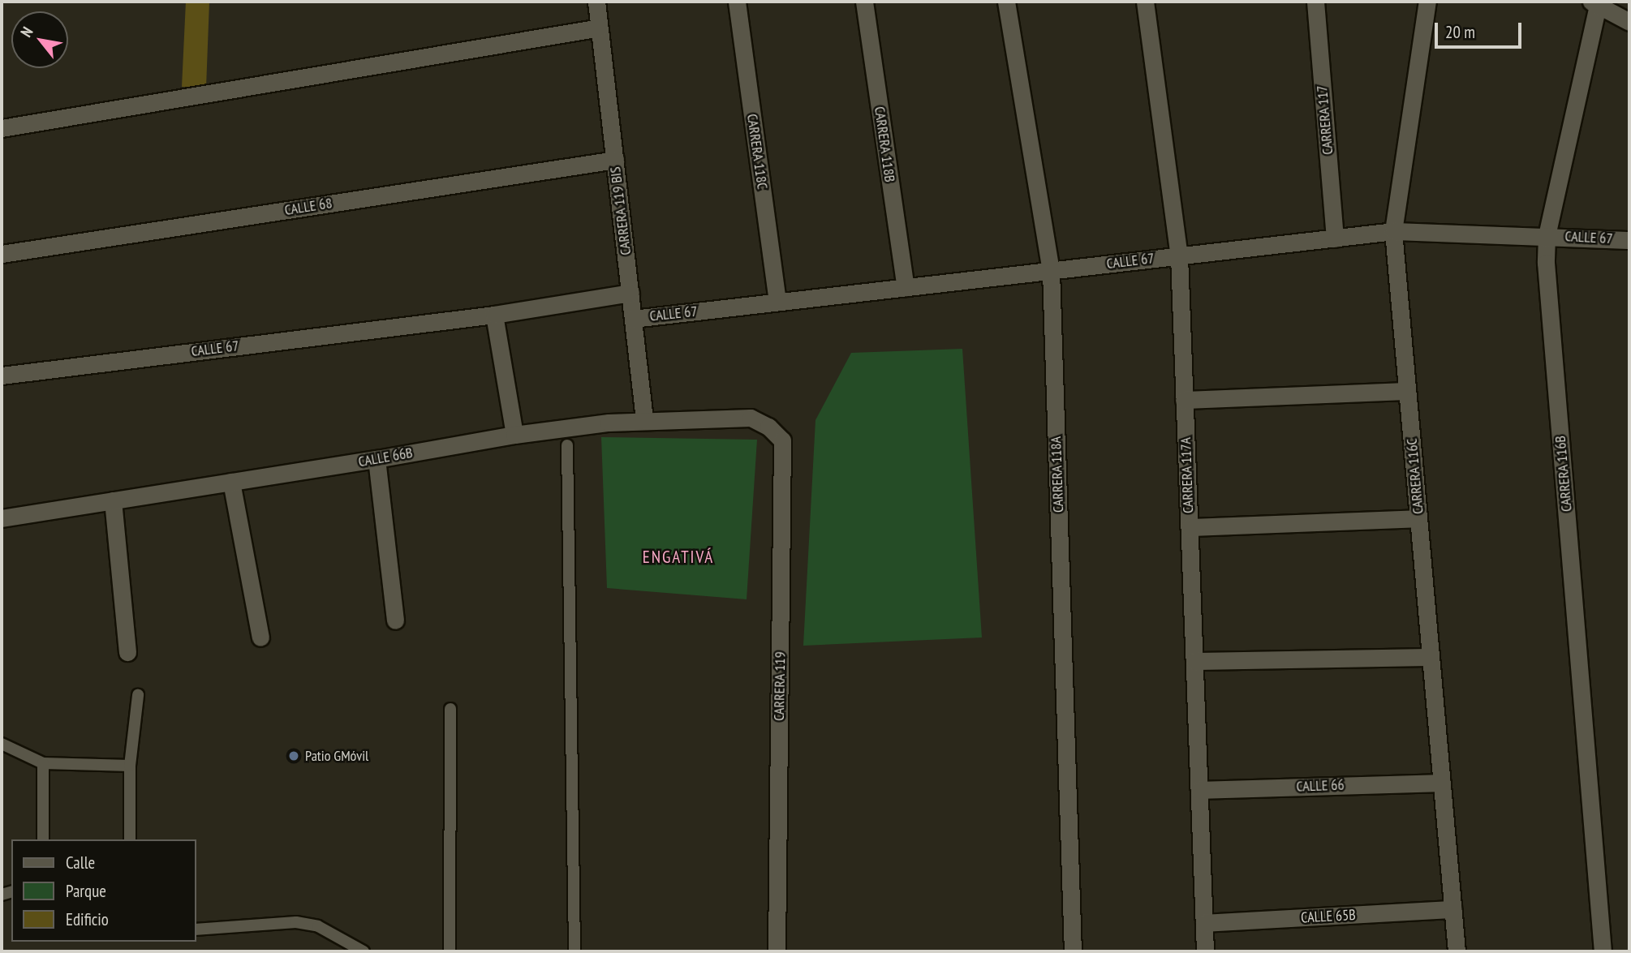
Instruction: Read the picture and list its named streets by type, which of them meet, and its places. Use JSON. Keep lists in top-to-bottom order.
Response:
{
  "streets": {
    "street": [
      "CARRERA 117",
      "CARRERA 118B",
      "CARRERA 118C",
      "CALLE 68",
      "CARRERA 119 BIS",
      "CALLE 67",
      "CALLE 66B",
      "CARRERA 116B",
      "CARRERA 118A",
      "CARRERA 117A",
      "CARRERA 116C",
      "CARRERA 119",
      "CALLE 66",
      "CALLE 65B"
    ]
  },
  "crossings": [
    ["CARRERA 117", "CALLE 67"],
    ["CARRERA 118B", "CALLE 67"],
    ["CARRERA 118C", "CALLE 67"],
    ["CALLE 68", "CARRERA 119 BIS"],
    ["CARRERA 119 BIS", "CALLE 67"],
    ["CARRERA 119 BIS", "CALLE 66B"],
    ["CALLE 67", "CARRERA 116B"],
    ["CALLE 67", "CARRERA 118A"],
    ["CALLE 67", "CARRERA 117A"],
    ["CALLE 67", "CARRERA 116C"],
    ["CALLE 66B", "CARRERA 119"],
    ["CARRERA 117A", "CALLE 66"],
    ["CARRERA 117A", "CALLE 65B"],
    ["CARRERA 116C", "CALLE 66"],
    ["CARRERA 116C", "CALLE 65B"]
  ],
  "districts": ["ENGATIVÁ"],
  "places": ["Patio GMóvil"],
  "legend": ["Calle", "Parque", "Edificio"],
  "scale_bar": "20 m",
  "north": "top left"
}
